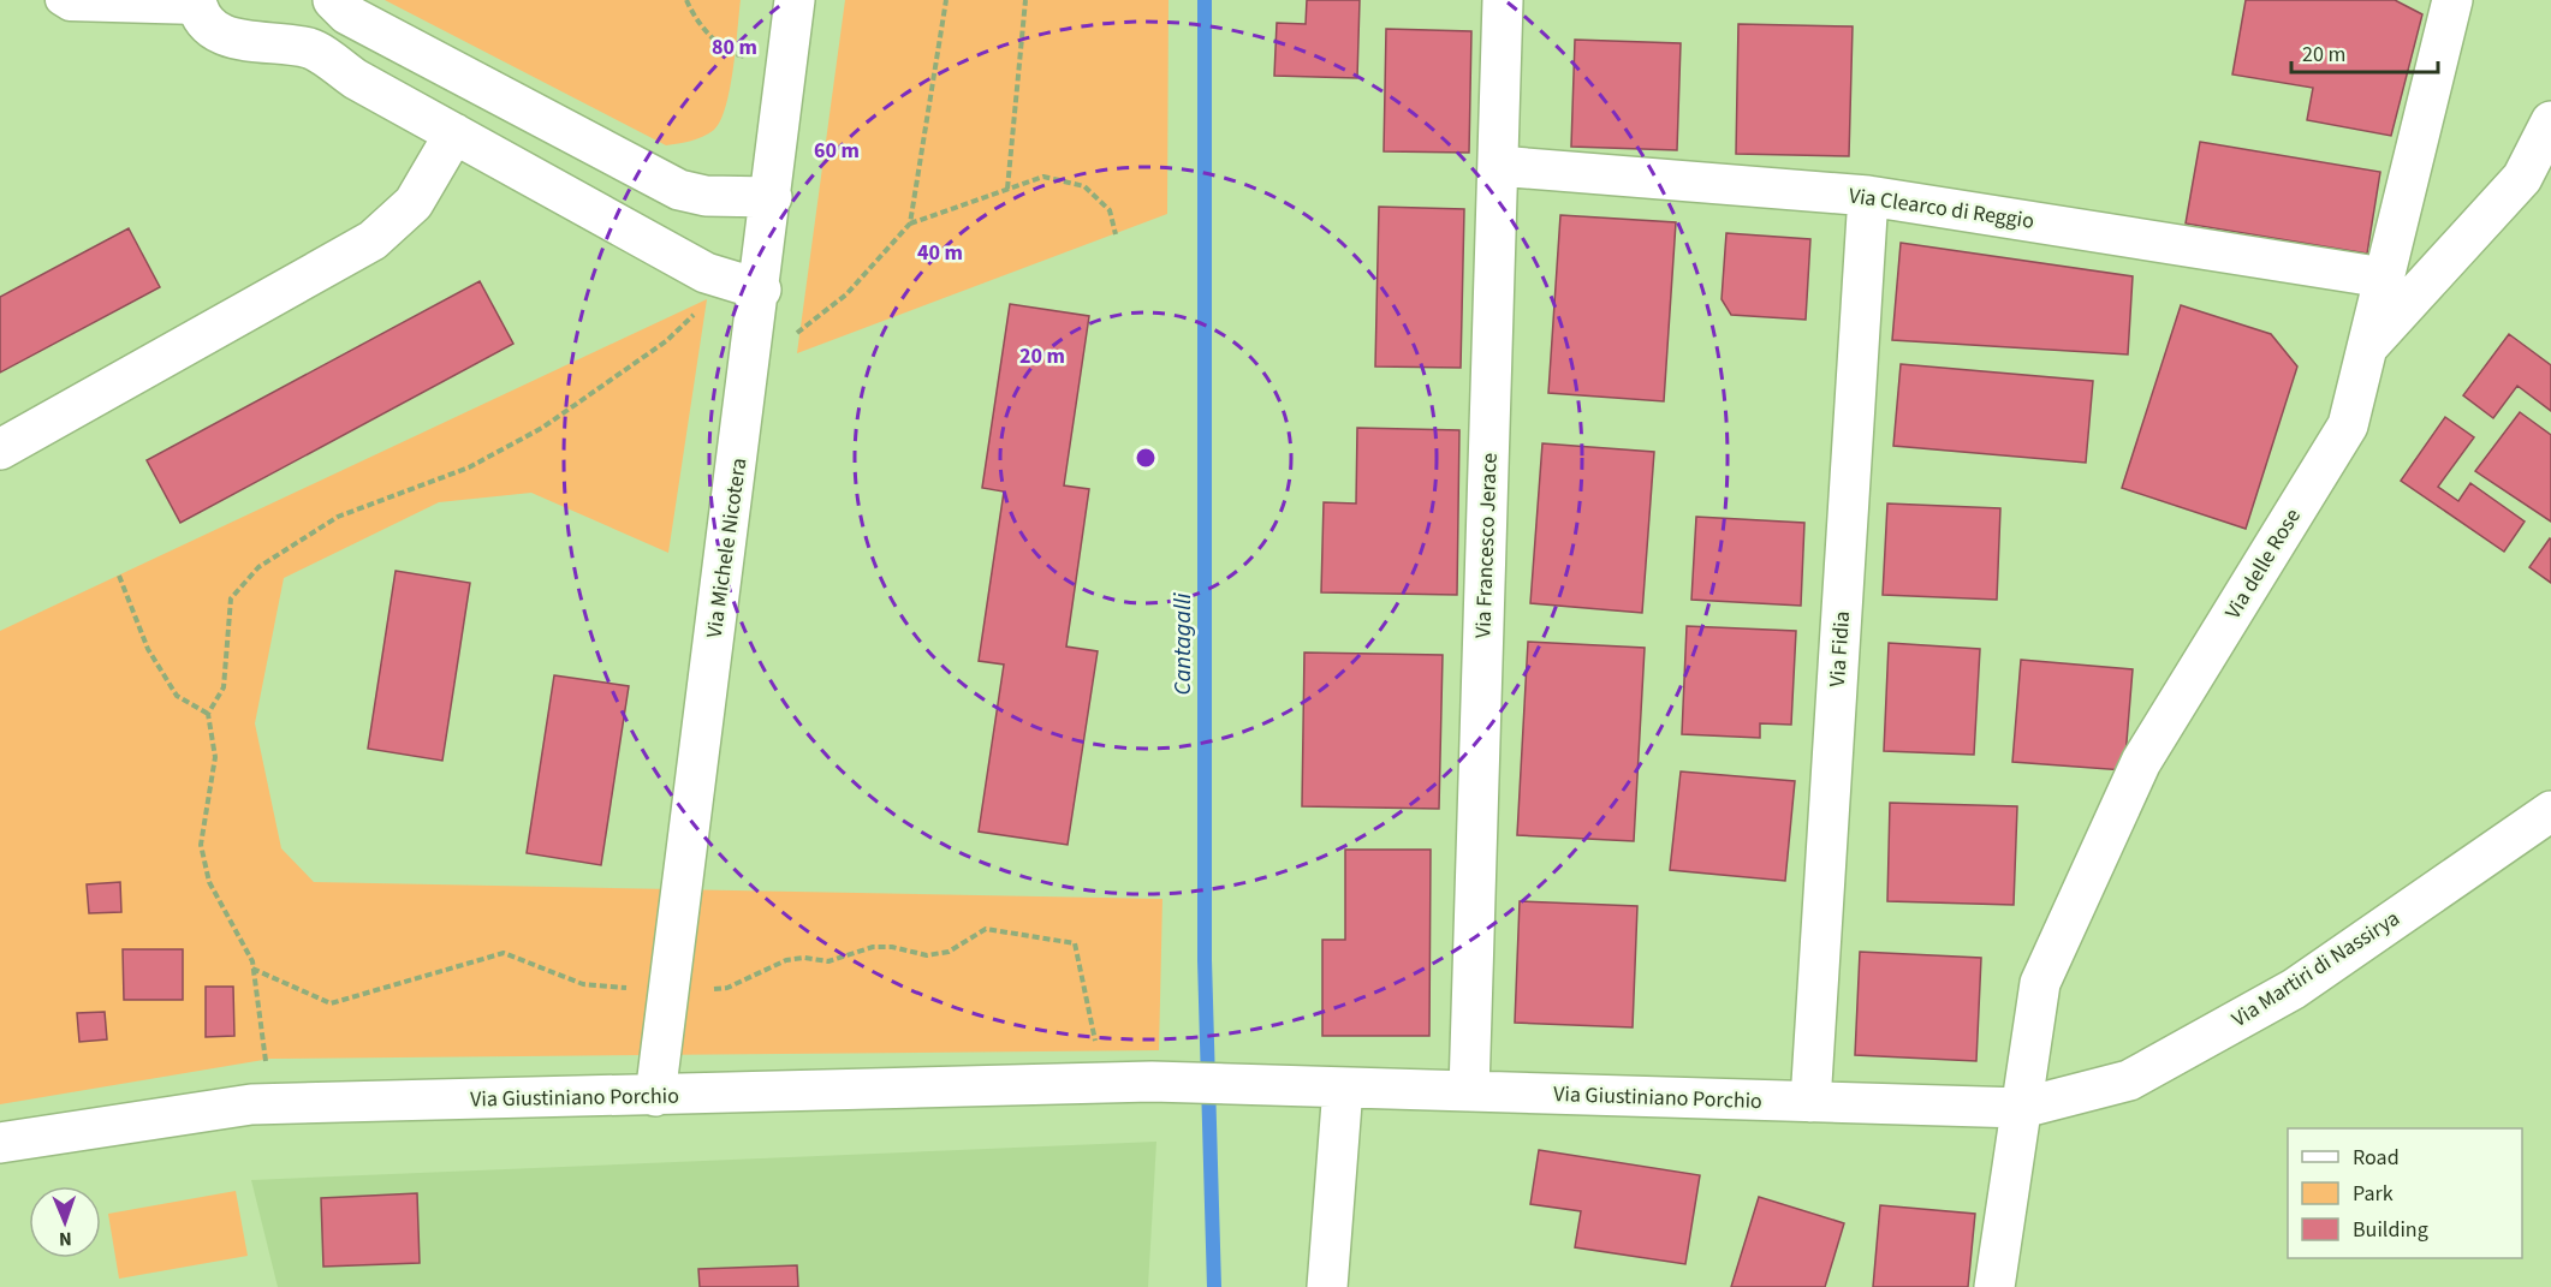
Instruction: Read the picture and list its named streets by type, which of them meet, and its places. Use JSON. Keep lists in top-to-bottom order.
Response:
{
  "streets": {
    "street": [
      "Via Clearco di Reggio",
      "Via Francesco Jerace",
      "Via Michele Nicotera",
      "Via delle Rose",
      "Via Fidia",
      "Via Martiri di Nassirya",
      "Via Giustiniano Porchio"
    ]
  },
  "crossings": [
    ["Via Clearco di Reggio", "Via Francesco Jerace"],
    ["Via Clearco di Reggio", "Via delle Rose"],
    ["Via Clearco di Reggio", "Via Fidia"],
    ["Via Francesco Jerace", "Via Giustiniano Porchio"],
    ["Via Michele Nicotera", "Via Giustiniano Porchio"],
    ["Via delle Rose", "Via Martiri di Nassirya"],
    ["Via delle Rose", "Via Giustiniano Porchio"],
    ["Via Fidia", "Via Giustiniano Porchio"],
    ["Via Martiri di Nassirya", "Via Giustiniano Porchio"]
  ],
  "water": ["Cantagalli"],
  "legend": ["Road", "Park", "Building"],
  "scale_bar": "20 m",
  "north": "bottom",
  "rings": [
    "80 m",
    "60 m",
    "40 m",
    "20 m"
  ]
}
